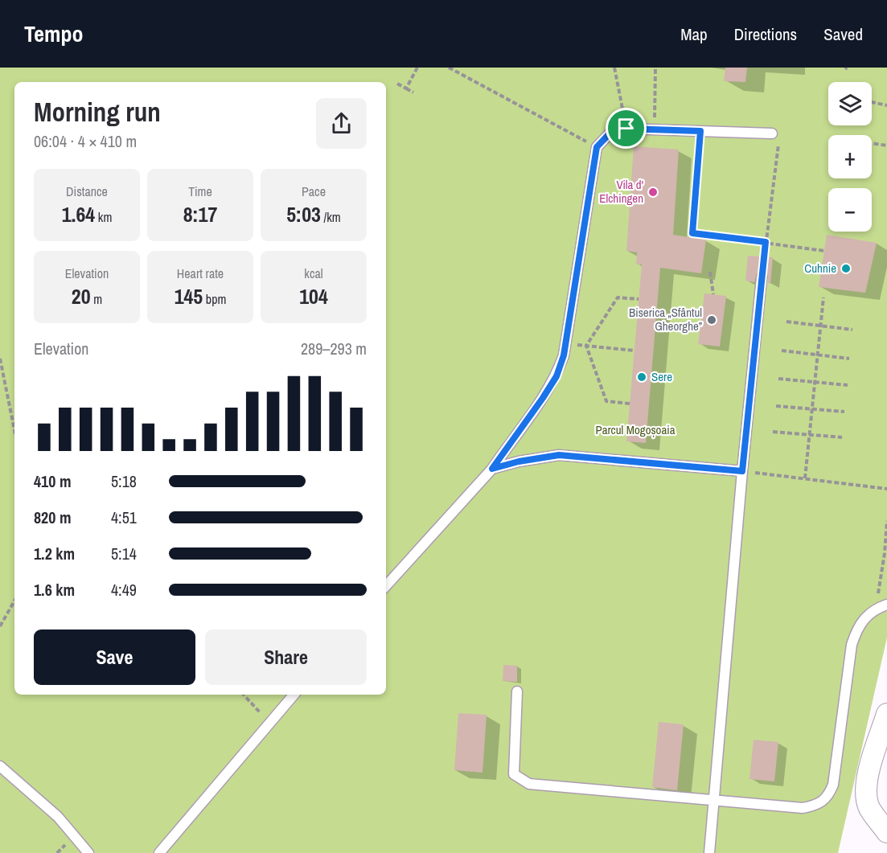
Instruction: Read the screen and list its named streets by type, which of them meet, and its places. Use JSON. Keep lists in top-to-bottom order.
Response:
{
  "parks": ["Parcul Mogoșoaia"],
  "places": [
    "Vila d' Elchingen",
    "Cuhnie",
    "Biserica „Sfântul Gheorghe”",
    "Sere"
  ],
  "page": {
    "header": "Tempo",
    "nav": ["Map", "Directions", "Saved"],
    "map_buttons": ["+", "−"],
    "heading": ["Morning run", "06:04 · 4 × 410 m"],
    "stats": [
      ["Distance", "1.64 km"],
      ["Time", "8:17"],
      ["Pace", "5:03 /km"],
      ["Elevation", "20 m"],
      ["Heart rate", "145 bpm"],
      ["kcal", "104"]
    ],
    "chart": ["Elevation", "289–293 m"],
    "list": [
      {
        "name": "410 m",
        "note": "5:18"
      },
      {
        "name": "820 m",
        "note": "4:51"
      },
      {
        "name": "1.2 km",
        "note": "5:14"
      },
      {
        "name": "1.6 km",
        "note": "4:49"
      }
    ],
    "buttons": ["Save", "Share"]
  }
}
